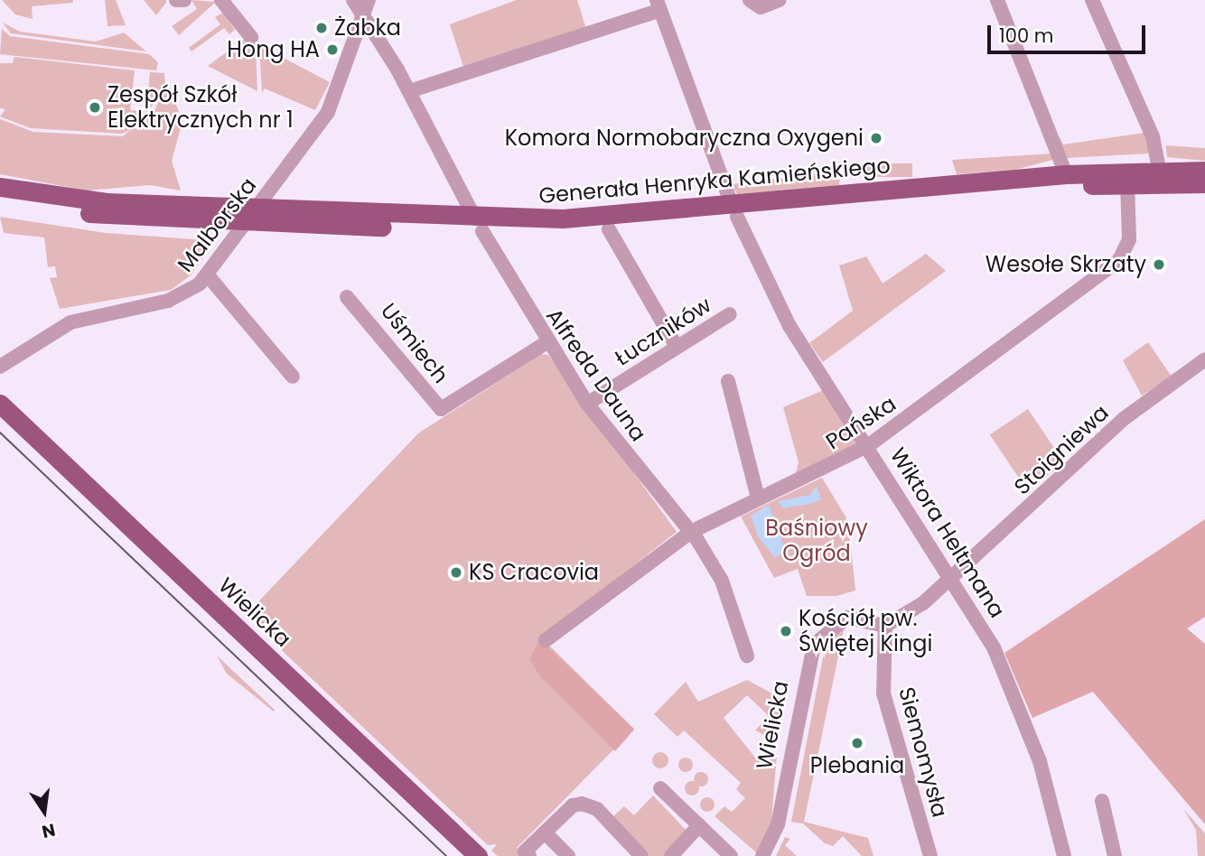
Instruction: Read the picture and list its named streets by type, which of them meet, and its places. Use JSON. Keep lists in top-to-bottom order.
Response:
{
  "streets": {
    "main road": ["Generała Henryka Kamieńskiego", "Wielicka"],
    "street": [
      "Malborska",
      "Łuczników",
      "Uśmiech",
      "Alfreda Dauna",
      "Pańska",
      "Stoigniewa",
      "Wiktora Heltmana",
      "Siemomysła"
    ]
  },
  "crossings": [
    ["Generała Henryka Kamieńskiego", "Malborska"],
    ["Generała Henryka Kamieńskiego", "Alfreda Dauna"],
    ["Generała Henryka Kamieńskiego", "Pańska"],
    ["Generała Henryka Kamieńskiego", "Wiktora Heltmana"],
    ["Malborska", "Alfreda Dauna"],
    ["Łuczników", "Alfreda Dauna"],
    ["Uśmiech", "Alfreda Dauna"],
    ["Alfreda Dauna", "Pańska"],
    ["Pańska", "Wiktora Heltmana"],
    ["Stoigniewa", "Wiktora Heltmana"],
    ["Wielicka", "Siemomysła"]
  ],
  "parks": ["Baśniowy Ogród"],
  "places": [
    "Żabka",
    "Hong HA",
    "Zespół Szkół Elektrycznych nr 1",
    "Komora Normobaryczna Oxygeni",
    "Wesołe Skrzaty",
    "KS Cracovia",
    "Kościół pw. Świętej Kingi",
    "Plebania"
  ],
  "scale_bar": "100 m",
  "north": "bottom"
}
